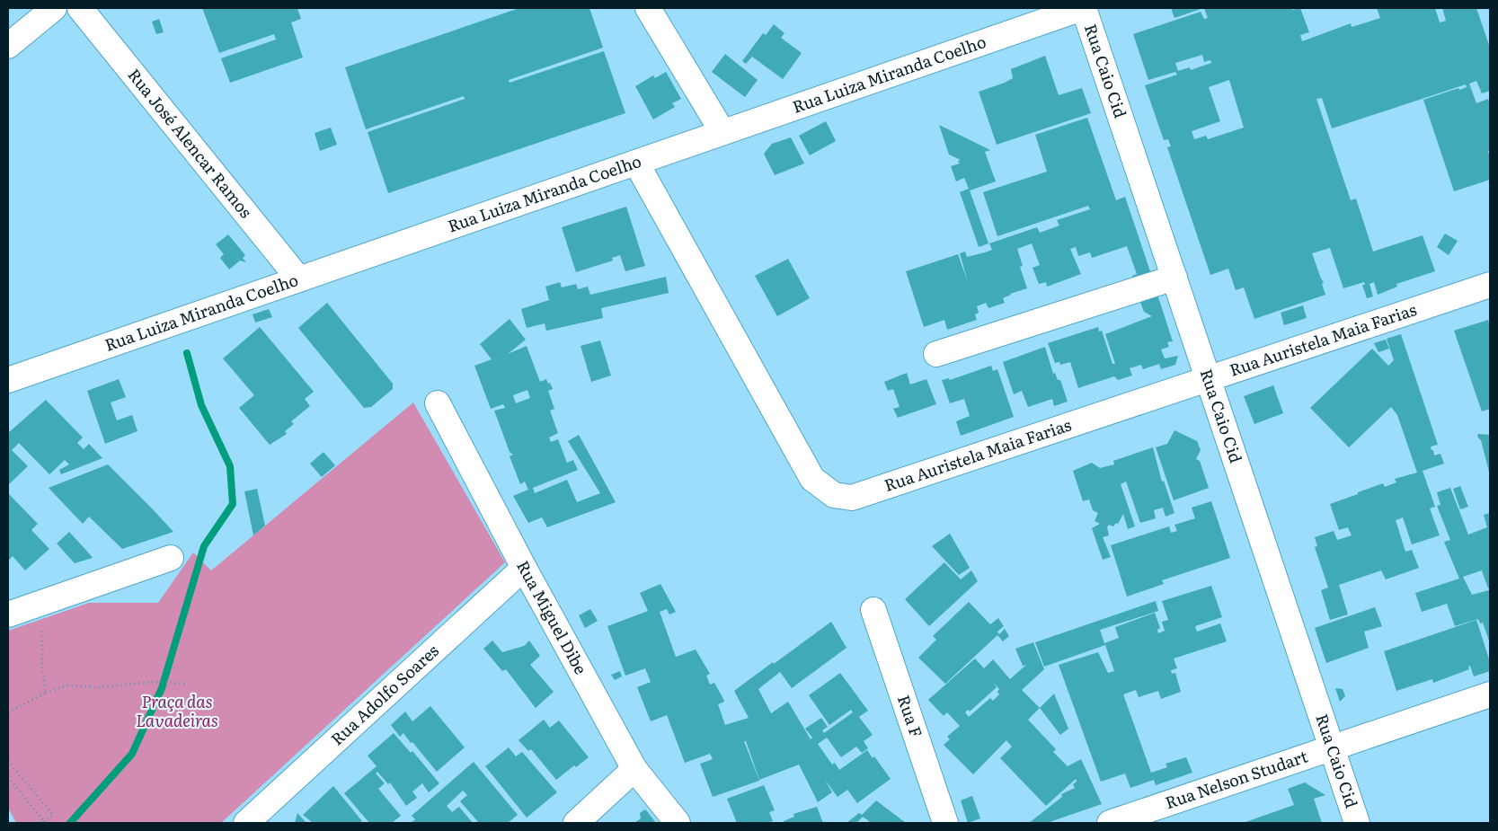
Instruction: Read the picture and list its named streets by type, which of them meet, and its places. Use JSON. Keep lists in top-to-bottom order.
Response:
{
  "streets": {
    "street": [
      "Rua Caio Cid",
      "Rua Luiza Miranda Coelho",
      "Rua José Alencar Ramos",
      "Rua Auristela Maia Farias",
      "Rua Miguel Dibe",
      "Rua Adolfo Soares",
      "Rua F",
      "Rua Nelson Studart"
    ]
  },
  "crossings": [
    ["Rua Caio Cid", "Rua Luiza Miranda Coelho"],
    ["Rua Caio Cid", "Rua Auristela Maia Farias"],
    ["Rua Caio Cid", "Rua Nelson Studart"],
    ["Rua Luiza Miranda Coelho", "Rua José Alencar Ramos"],
    ["Rua Luiza Miranda Coelho", "Rua Auristela Maia Farias"],
    ["Rua Miguel Dibe", "Rua Adolfo Soares"]
  ],
  "parks": ["Praça das Lavadeiras"]
}
